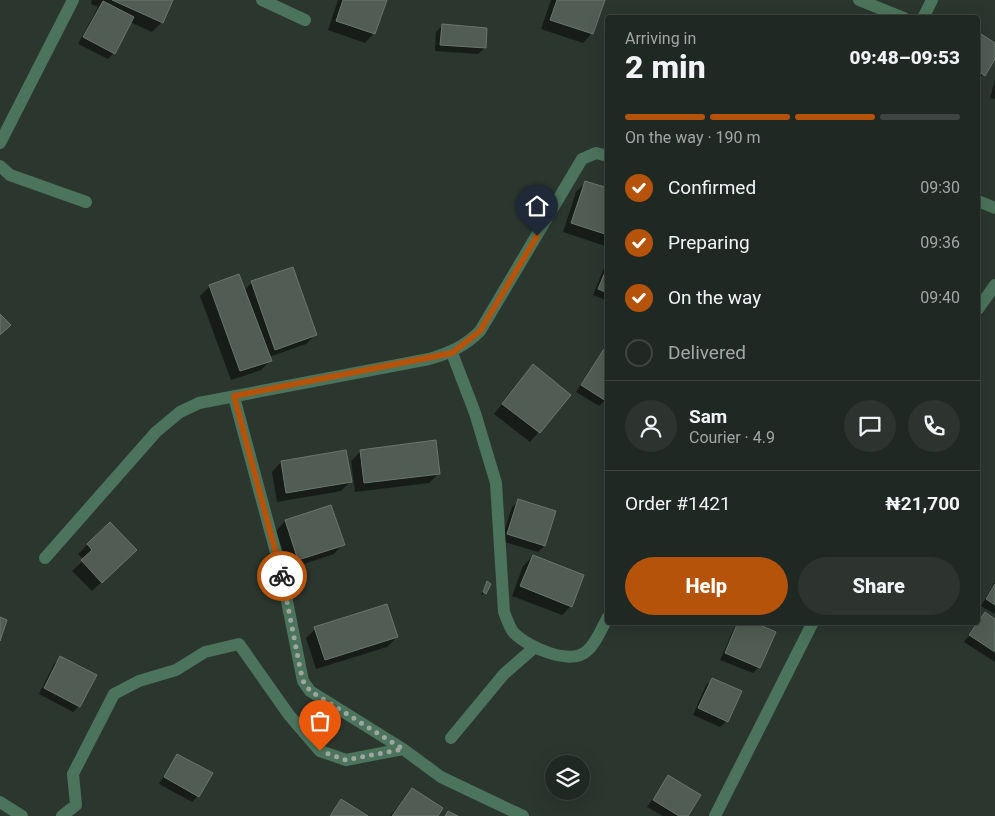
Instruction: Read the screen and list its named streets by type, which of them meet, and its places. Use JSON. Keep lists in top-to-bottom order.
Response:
{
  "page": {
    "heading": ["2 min", "Arriving in", "09:48–09:53"],
    "panel": [
      "Sam",
      "Courier · 4.9",
      "Order #1421",
      "₦21,700"
    ],
    "bar": "On the way · 190 m",
    "list": [
      ["Confirmed", "09:30"],
      ["Preparing", "09:36"],
      ["On the way", "09:40"],
      "Delivered"
    ],
    "buttons": ["Help", "Share"]
  }
}
